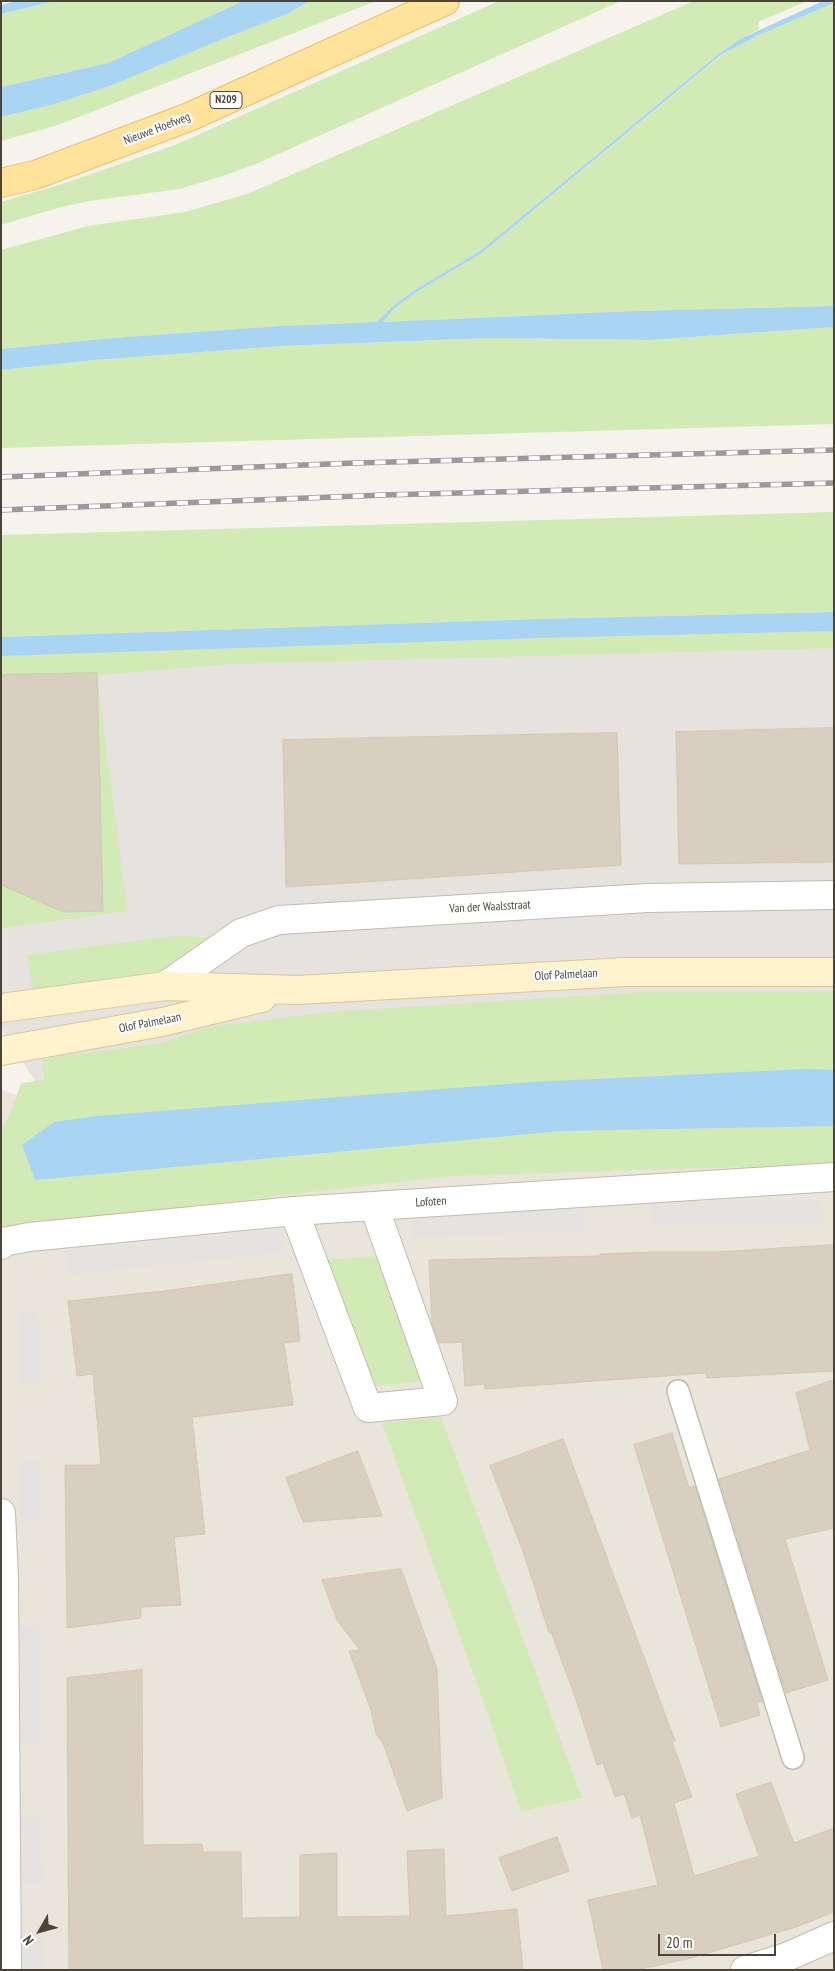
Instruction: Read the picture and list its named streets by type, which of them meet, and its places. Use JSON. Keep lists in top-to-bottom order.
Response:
{
  "streets": {
    "main road": ["N209", "Nieuwe Hoefweg"],
    "street": ["Van der Waalsstraat", "Olof Palmelaan", "Lofoten"]
  },
  "crossings": [
    ["Van der Waalsstraat", "Olof Palmelaan"]
  ],
  "scale_bar": "20 m",
  "north": "bottom left"
}
